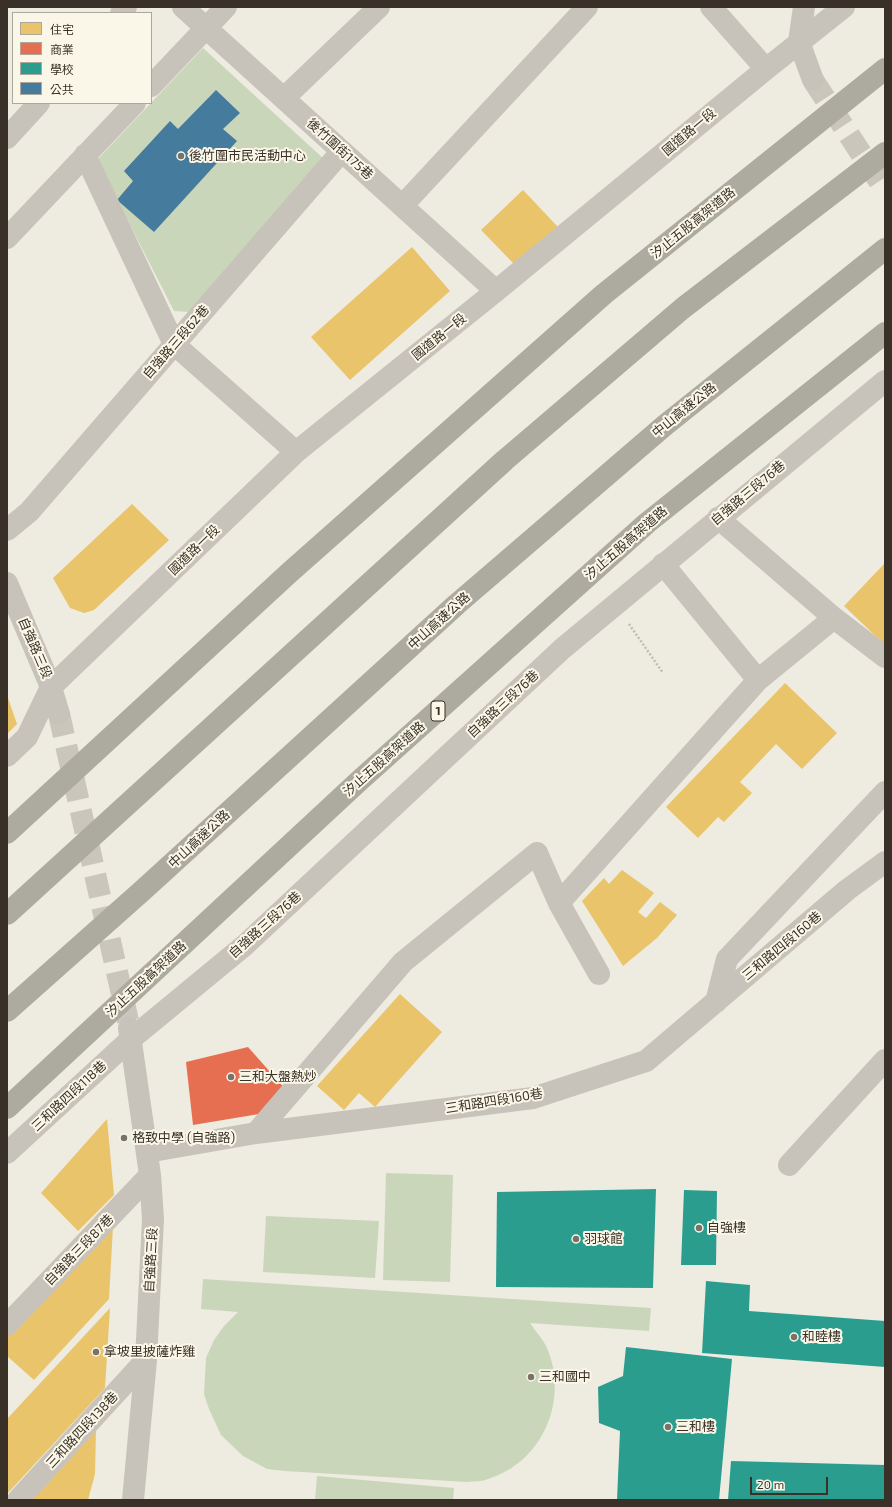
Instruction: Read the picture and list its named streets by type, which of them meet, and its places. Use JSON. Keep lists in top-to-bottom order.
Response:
{
  "streets": {
    "highway": ["汐止五股高架道路", "中山高速公路", "1"],
    "street": [
      "國道路一段",
      "後竹圍街175巷",
      "自強路三段62巷",
      "自強路三段76巷",
      "自強路三段",
      "三和路四段160巷",
      "三和路四段118巷",
      "自強路三段87巷",
      "三和路四段138巷"
    ]
  },
  "crossings": [
    ["國道路一段", "後竹圍街175巷"],
    ["國道路一段", "自強路三段"],
    ["後竹圍街175巷", "自強路三段62巷"],
    ["自強路三段76巷", "自強路三段"],
    ["自強路三段76巷", "三和路四段118巷"],
    ["自強路三段", "三和路四段160巷"],
    ["自強路三段", "三和路四段118巷"],
    ["自強路三段", "自強路三段87巷"],
    ["自強路三段", "三和路四段138巷"]
  ],
  "places": [
    "後竹圍市民活動中心",
    "三和大盤熱炒",
    "格致中學 (自強路)",
    "自強樓",
    "羽球館",
    "和睦樓",
    "拿坡里披薩炸雞",
    "三和國中",
    "三和樓"
  ],
  "legend": [
    "住宅",
    "商業",
    "學校",
    "公共"
  ],
  "scale_bar": "20 m"
}
